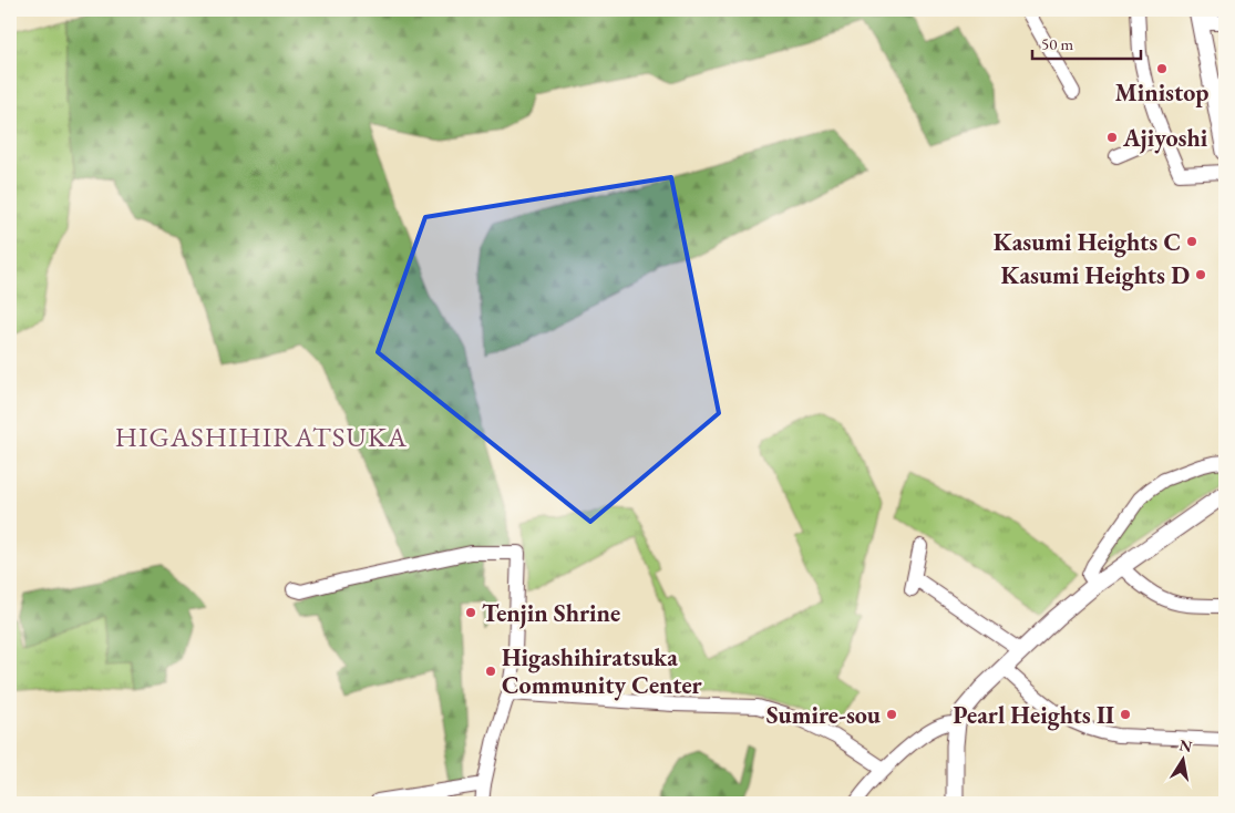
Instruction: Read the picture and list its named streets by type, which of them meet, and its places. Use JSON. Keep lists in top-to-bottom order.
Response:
{
  "districts": ["HIGASHIHIRATSUKA"],
  "places": [
    "Ministop",
    "Ajiyoshi",
    "Kasumi Heights C",
    "Kasumi Heights D",
    "Tenjin Shrine",
    "Higashihiratsuka Community Center",
    "Sumire-sou",
    "Pearl Heights II"
  ],
  "scale_bar": "50 m",
  "north": "top"
}
